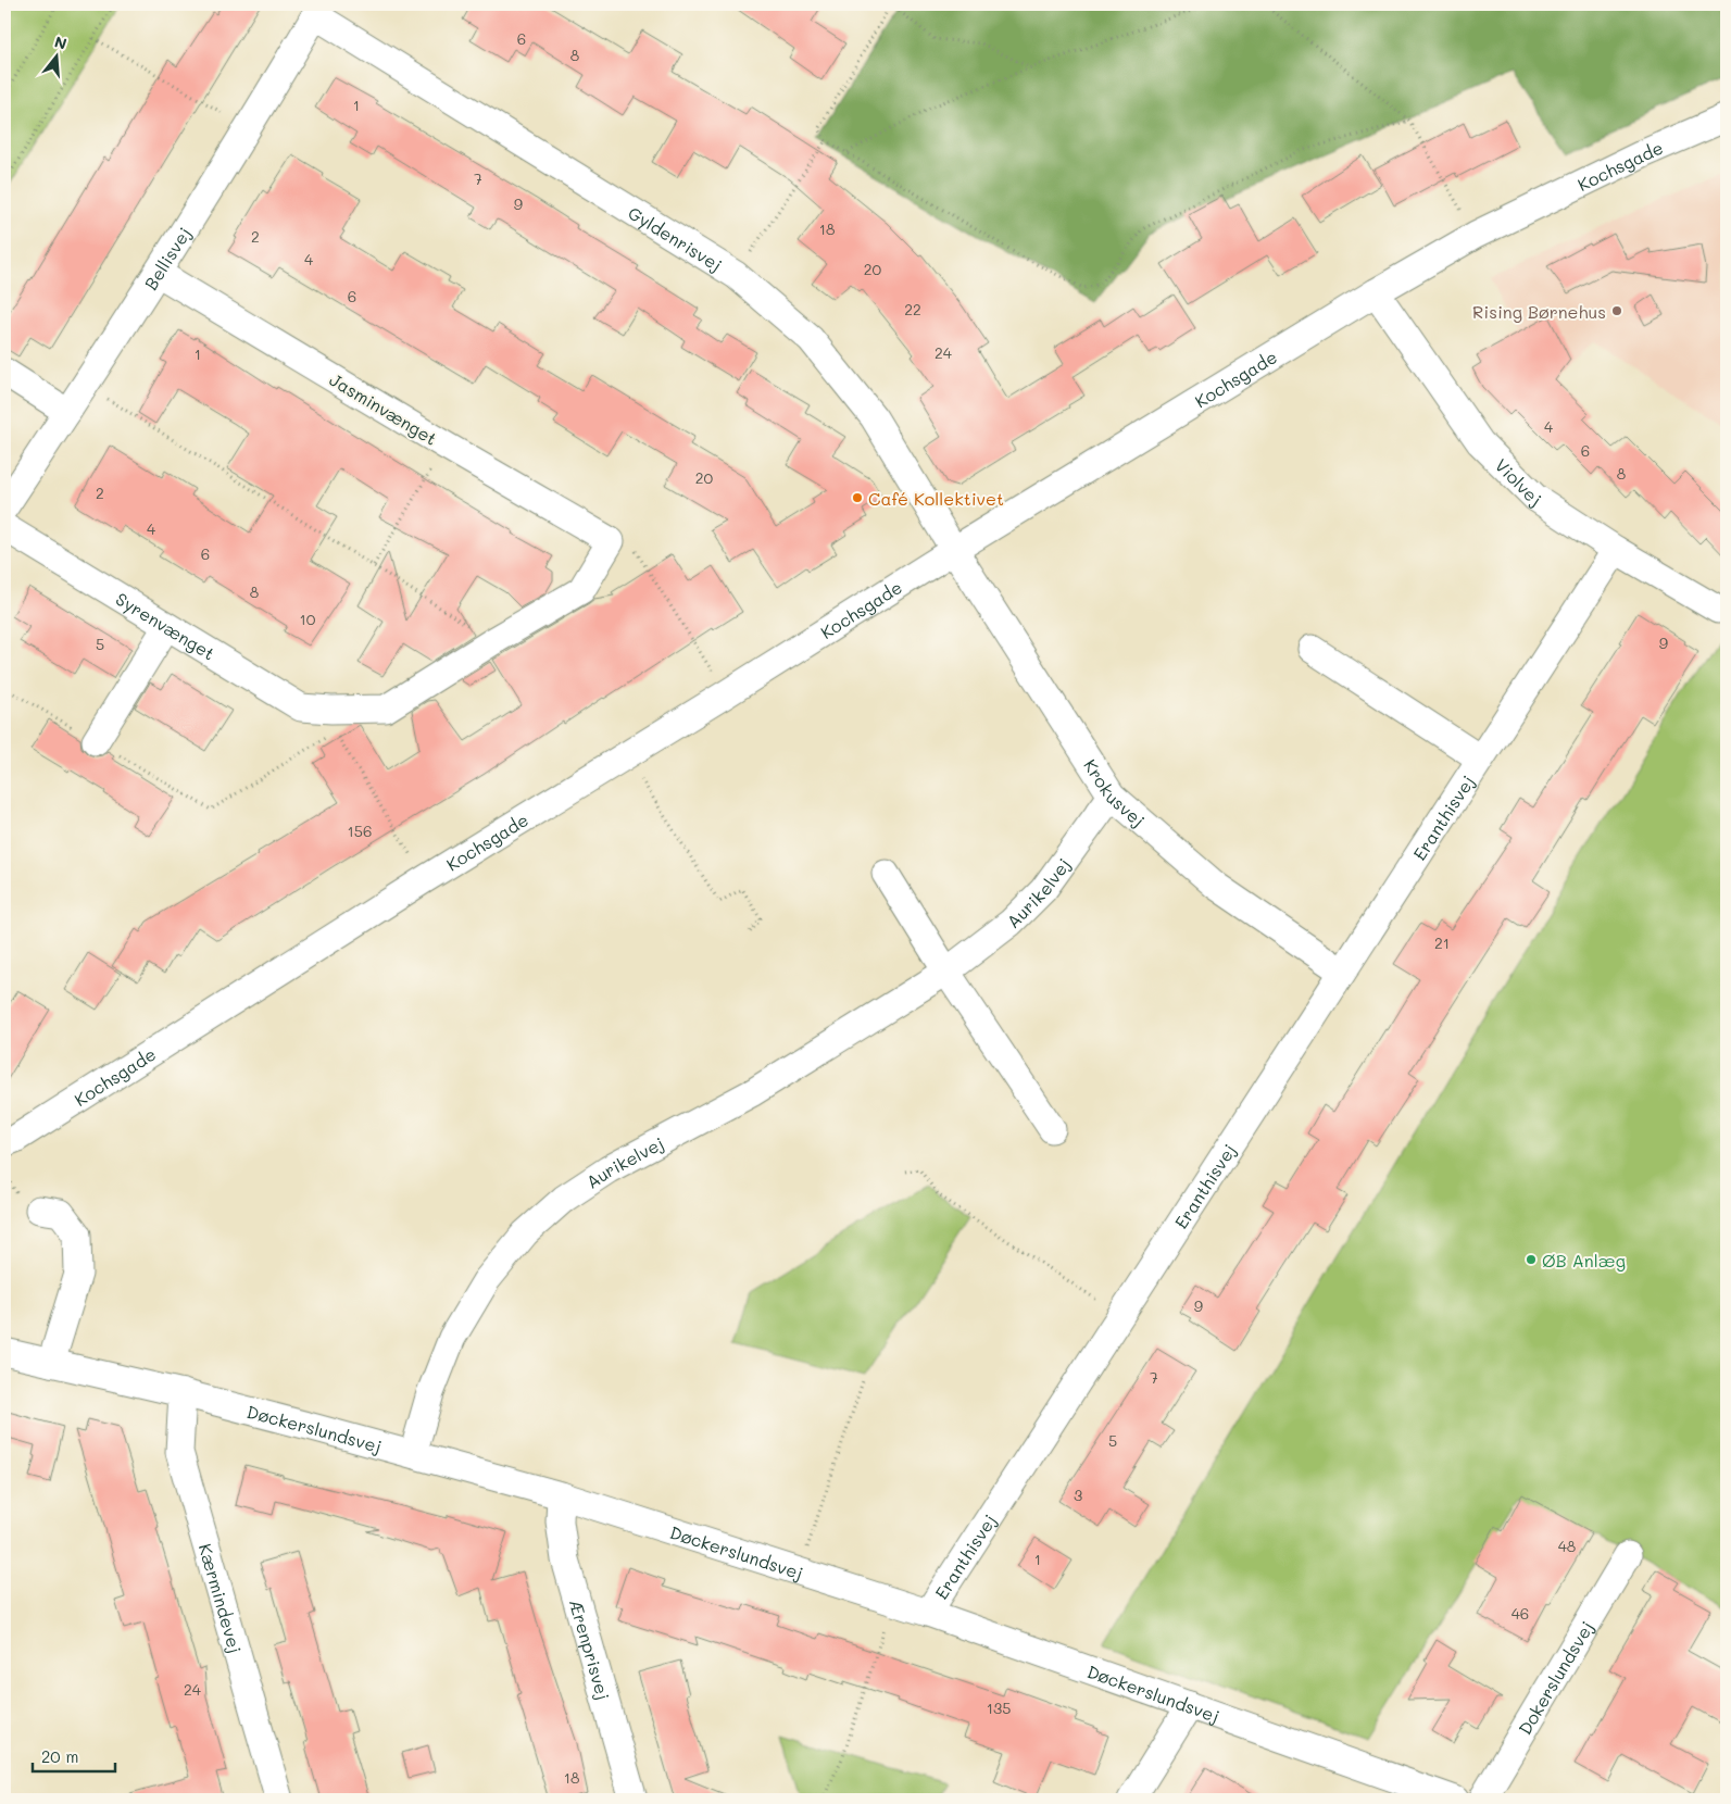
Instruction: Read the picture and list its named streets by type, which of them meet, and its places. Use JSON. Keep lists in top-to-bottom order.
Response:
{
  "streets": {
    "street": [
      "Kochsgade",
      "Gyldenrisvej",
      "Bellisvej",
      "Jasminvænget",
      "Violvej",
      "Syrenvænget",
      "Krokusvej",
      "Eranthisvej",
      "Aurikelvej",
      "Døckerslundsvej",
      "Kærmindevej",
      "Ærenprisvej",
      "Dokerslundsvej"
    ]
  },
  "crossings": [
    ["Kochsgade", "Gyldenrisvej"],
    ["Kochsgade", "Violvej"],
    ["Kochsgade", "Krokusvej"],
    ["Gyldenrisvej", "Bellisvej"],
    ["Gyldenrisvej", "Krokusvej"],
    ["Bellisvej", "Jasminvænget"],
    ["Jasminvænget", "Syrenvænget"],
    ["Violvej", "Eranthisvej"],
    ["Krokusvej", "Eranthisvej"],
    ["Krokusvej", "Aurikelvej"],
    ["Eranthisvej", "Døckerslundsvej"],
    ["Aurikelvej", "Døckerslundsvej"],
    ["Døckerslundsvej", "Kærmindevej"],
    ["Døckerslundsvej", "Ærenprisvej"]
  ],
  "places": ["Rising Børnehus", "Café Kollektivet", "ØB Anlæg"],
  "house_numbers": [
    "6",
    "8",
    "1",
    "7",
    "9",
    "18",
    "2",
    "4",
    "20",
    "6",
    "22",
    "24",
    "1",
    "4",
    "6",
    "8",
    "20",
    "2",
    "4",
    "6",
    "8",
    "10",
    "9",
    "5",
    "156",
    "21",
    "9",
    "7",
    "5",
    "3",
    "48",
    "1",
    "46",
    "24",
    "135",
    "18"
  ],
  "scale_bar": "20 m",
  "north": "top"
}
